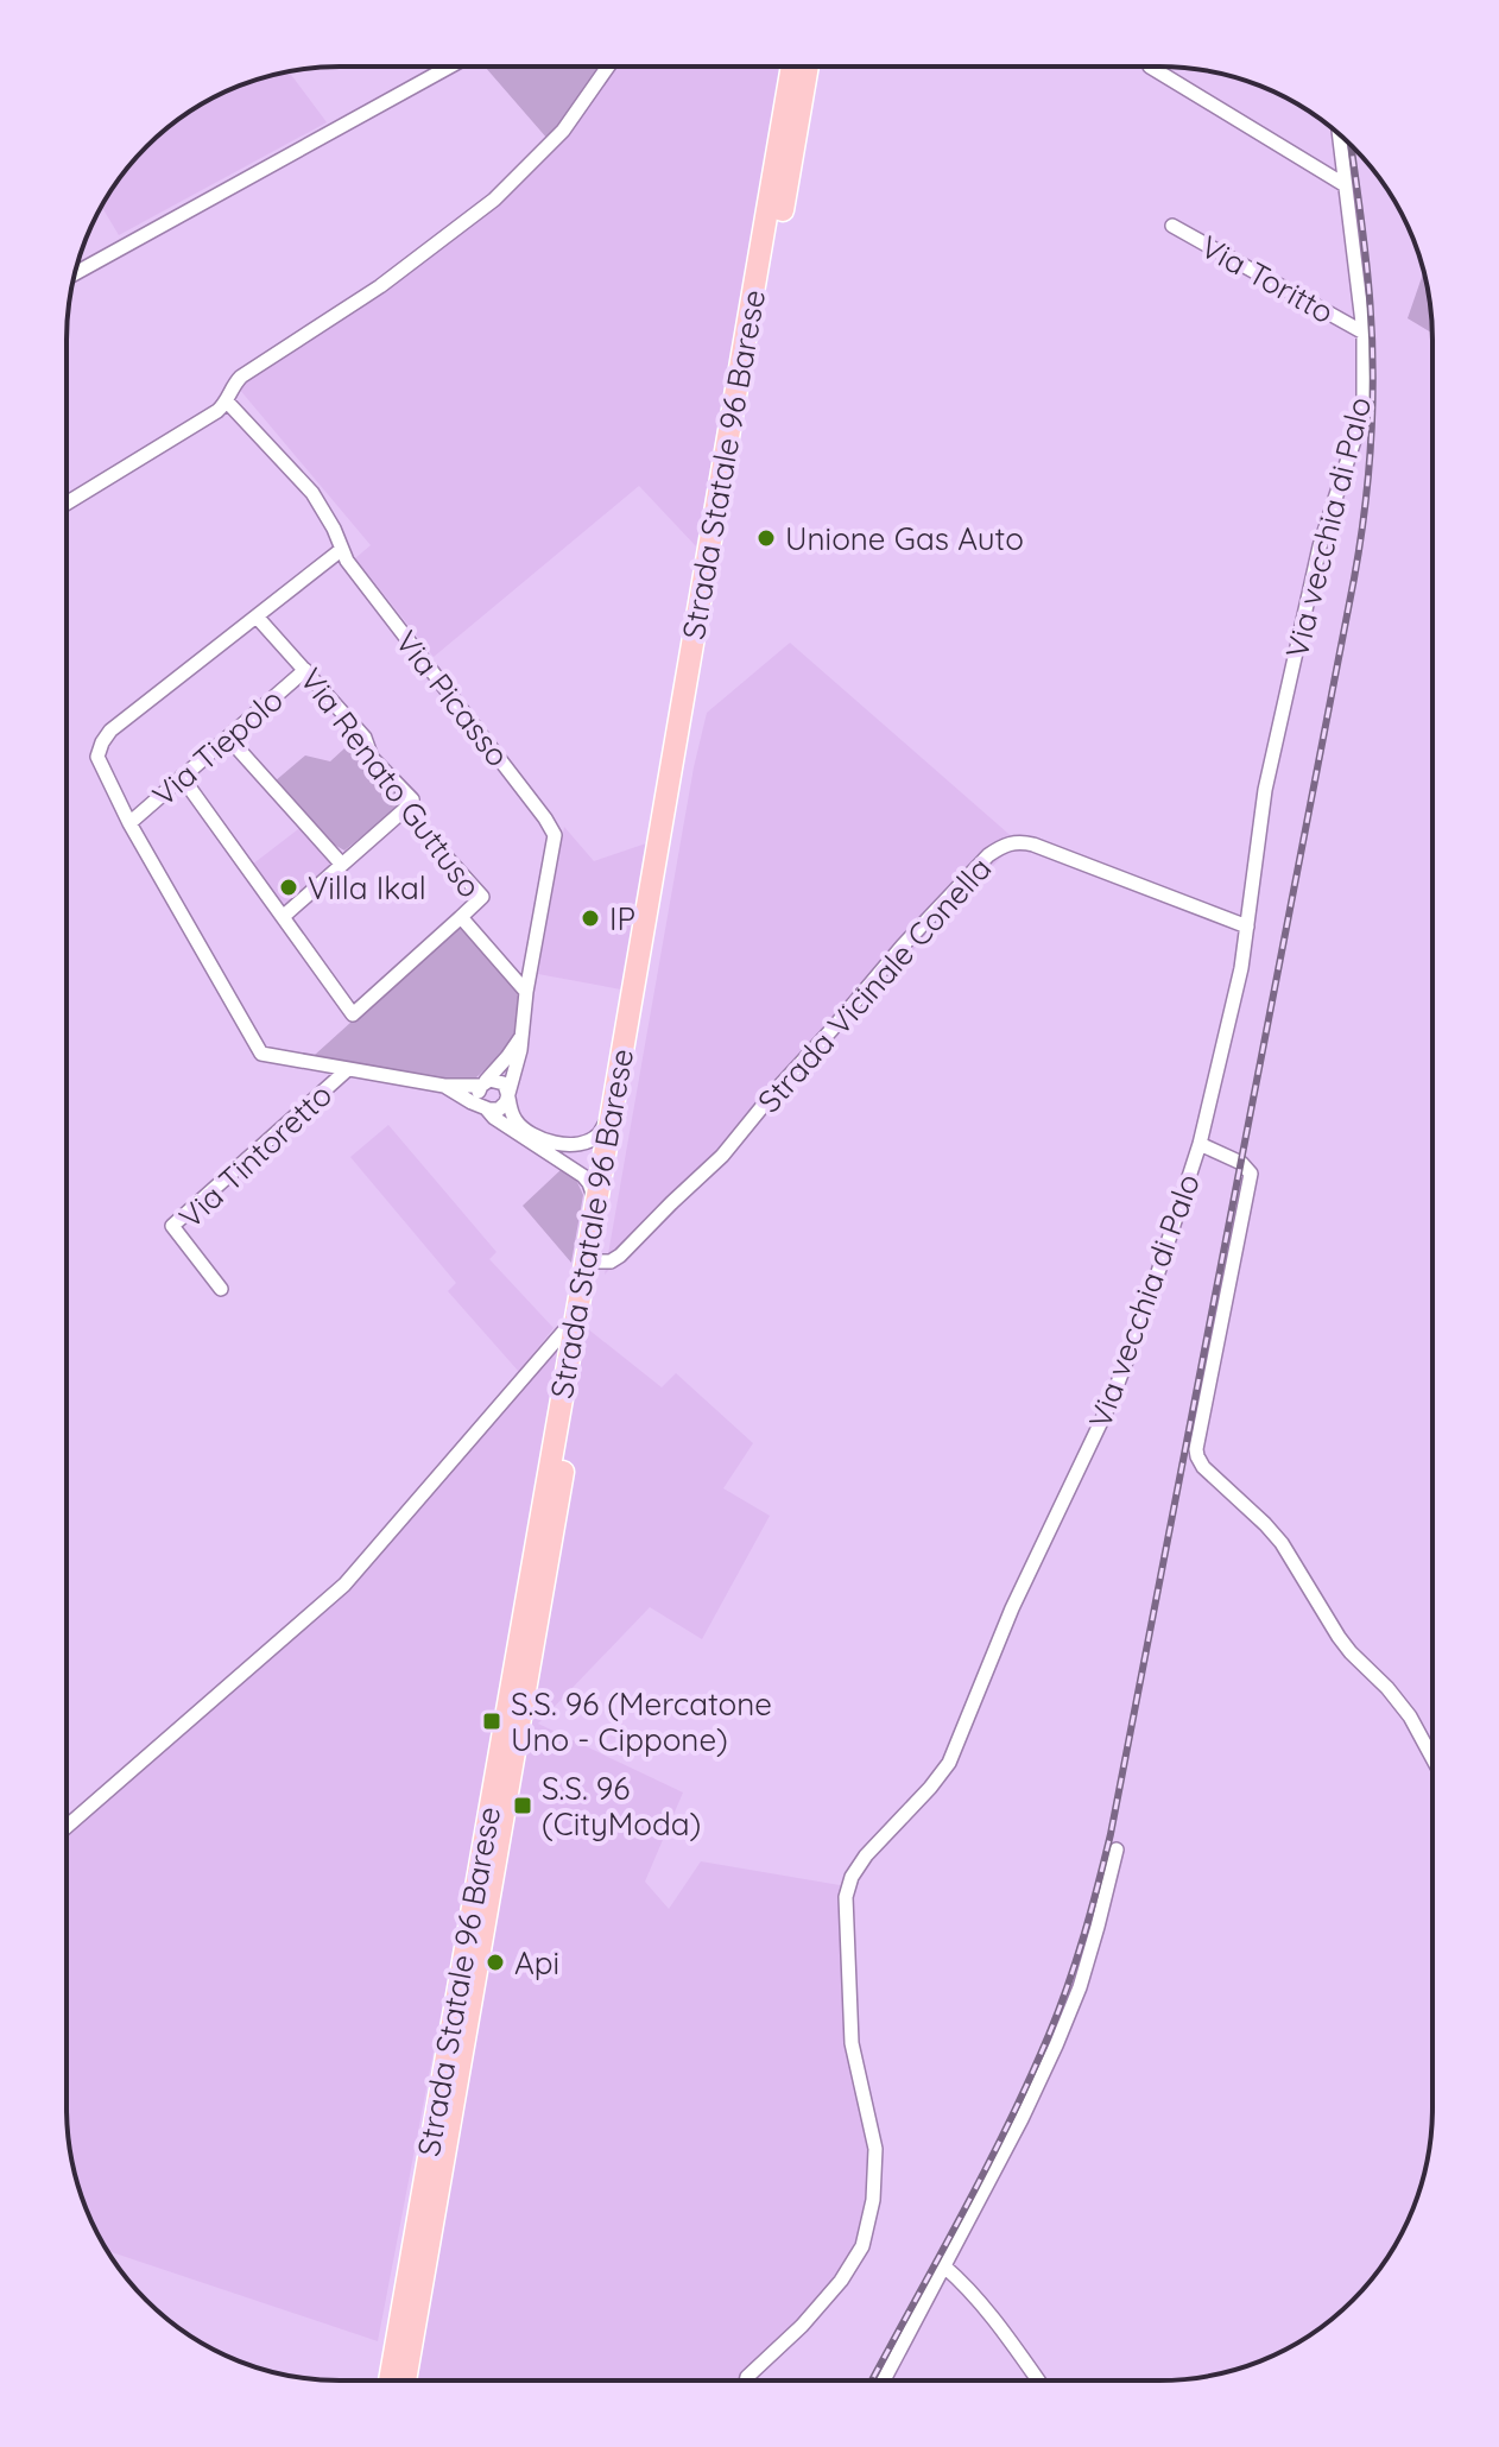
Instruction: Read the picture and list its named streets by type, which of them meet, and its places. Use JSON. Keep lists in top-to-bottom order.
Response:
{
  "streets": {
    "main road": ["Strada Statale 96 Barese"],
    "street": [
      "Via Toritto",
      "Via vecchia di Palo",
      "Via Picasso",
      "Via Tiepolo",
      "Via Renato Guttuso",
      "Strada Vicinale Conella",
      "Via Tintoretto"
    ]
  },
  "crossings": [
    ["Via Toritto", "Via vecchia di Palo"],
    ["Strada Statale 96 Barese", "Strada Vicinale Conella"],
    ["Via vecchia di Palo", "Strada Vicinale Conella"],
    ["Via Picasso", "Via Renato Guttuso"],
    ["Via Tiepolo", "Via Renato Guttuso"]
  ],
  "places": {
    "other": [
      "Unione Gas Auto",
      "Villa Ikal",
      "IP",
      "Api"
    ],
    "transit": ["S.S. 96 (Mercatone Uno - Cippone)", "S.S. 96 (CityModa)"]
  }
}
